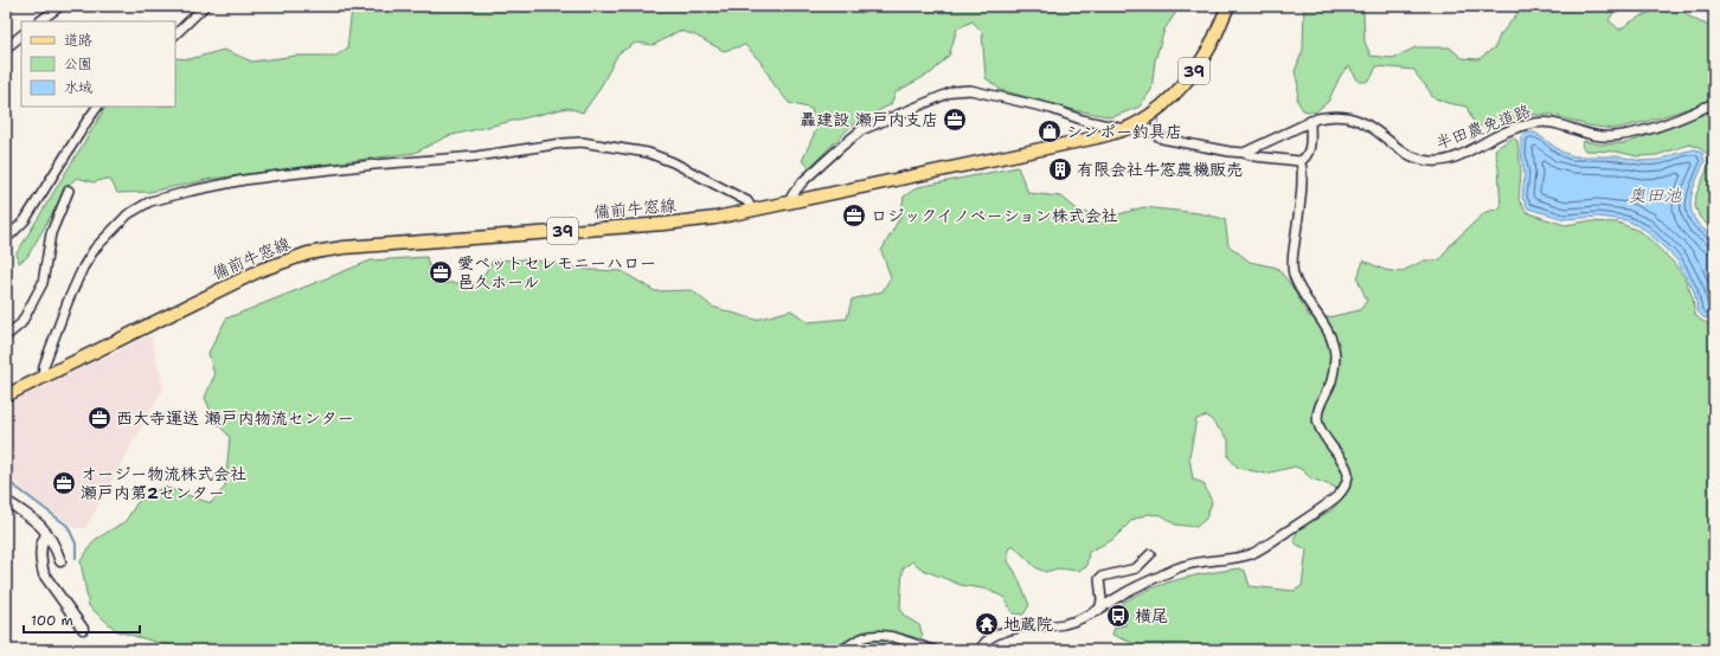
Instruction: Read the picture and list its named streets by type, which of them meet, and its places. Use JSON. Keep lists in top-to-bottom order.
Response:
{
  "streets": {
    "main road": ["39", "備前牛窓線"],
    "street": ["半田農免道路"]
  },
  "water": ["奥田池"],
  "places": {
    "office": [
      "轟建設 瀬戸内支店",
      "ロジックイノベーション株式会社",
      "愛ペットセレモニーハロー 邑久ホール",
      "西大寺運送 瀬戸内物流センター",
      "オージー物流株式会社 瀬戸内第2センター"
    ],
    "shop": ["シンポー釣具店"],
    "building": ["有限会社牛窓農機販売"],
    "bus stop": ["横尾"],
    "temple": ["地蔵院"]
  },
  "legend": ["道路", "公園", "水域"],
  "scale_bar": "100 m"
}
